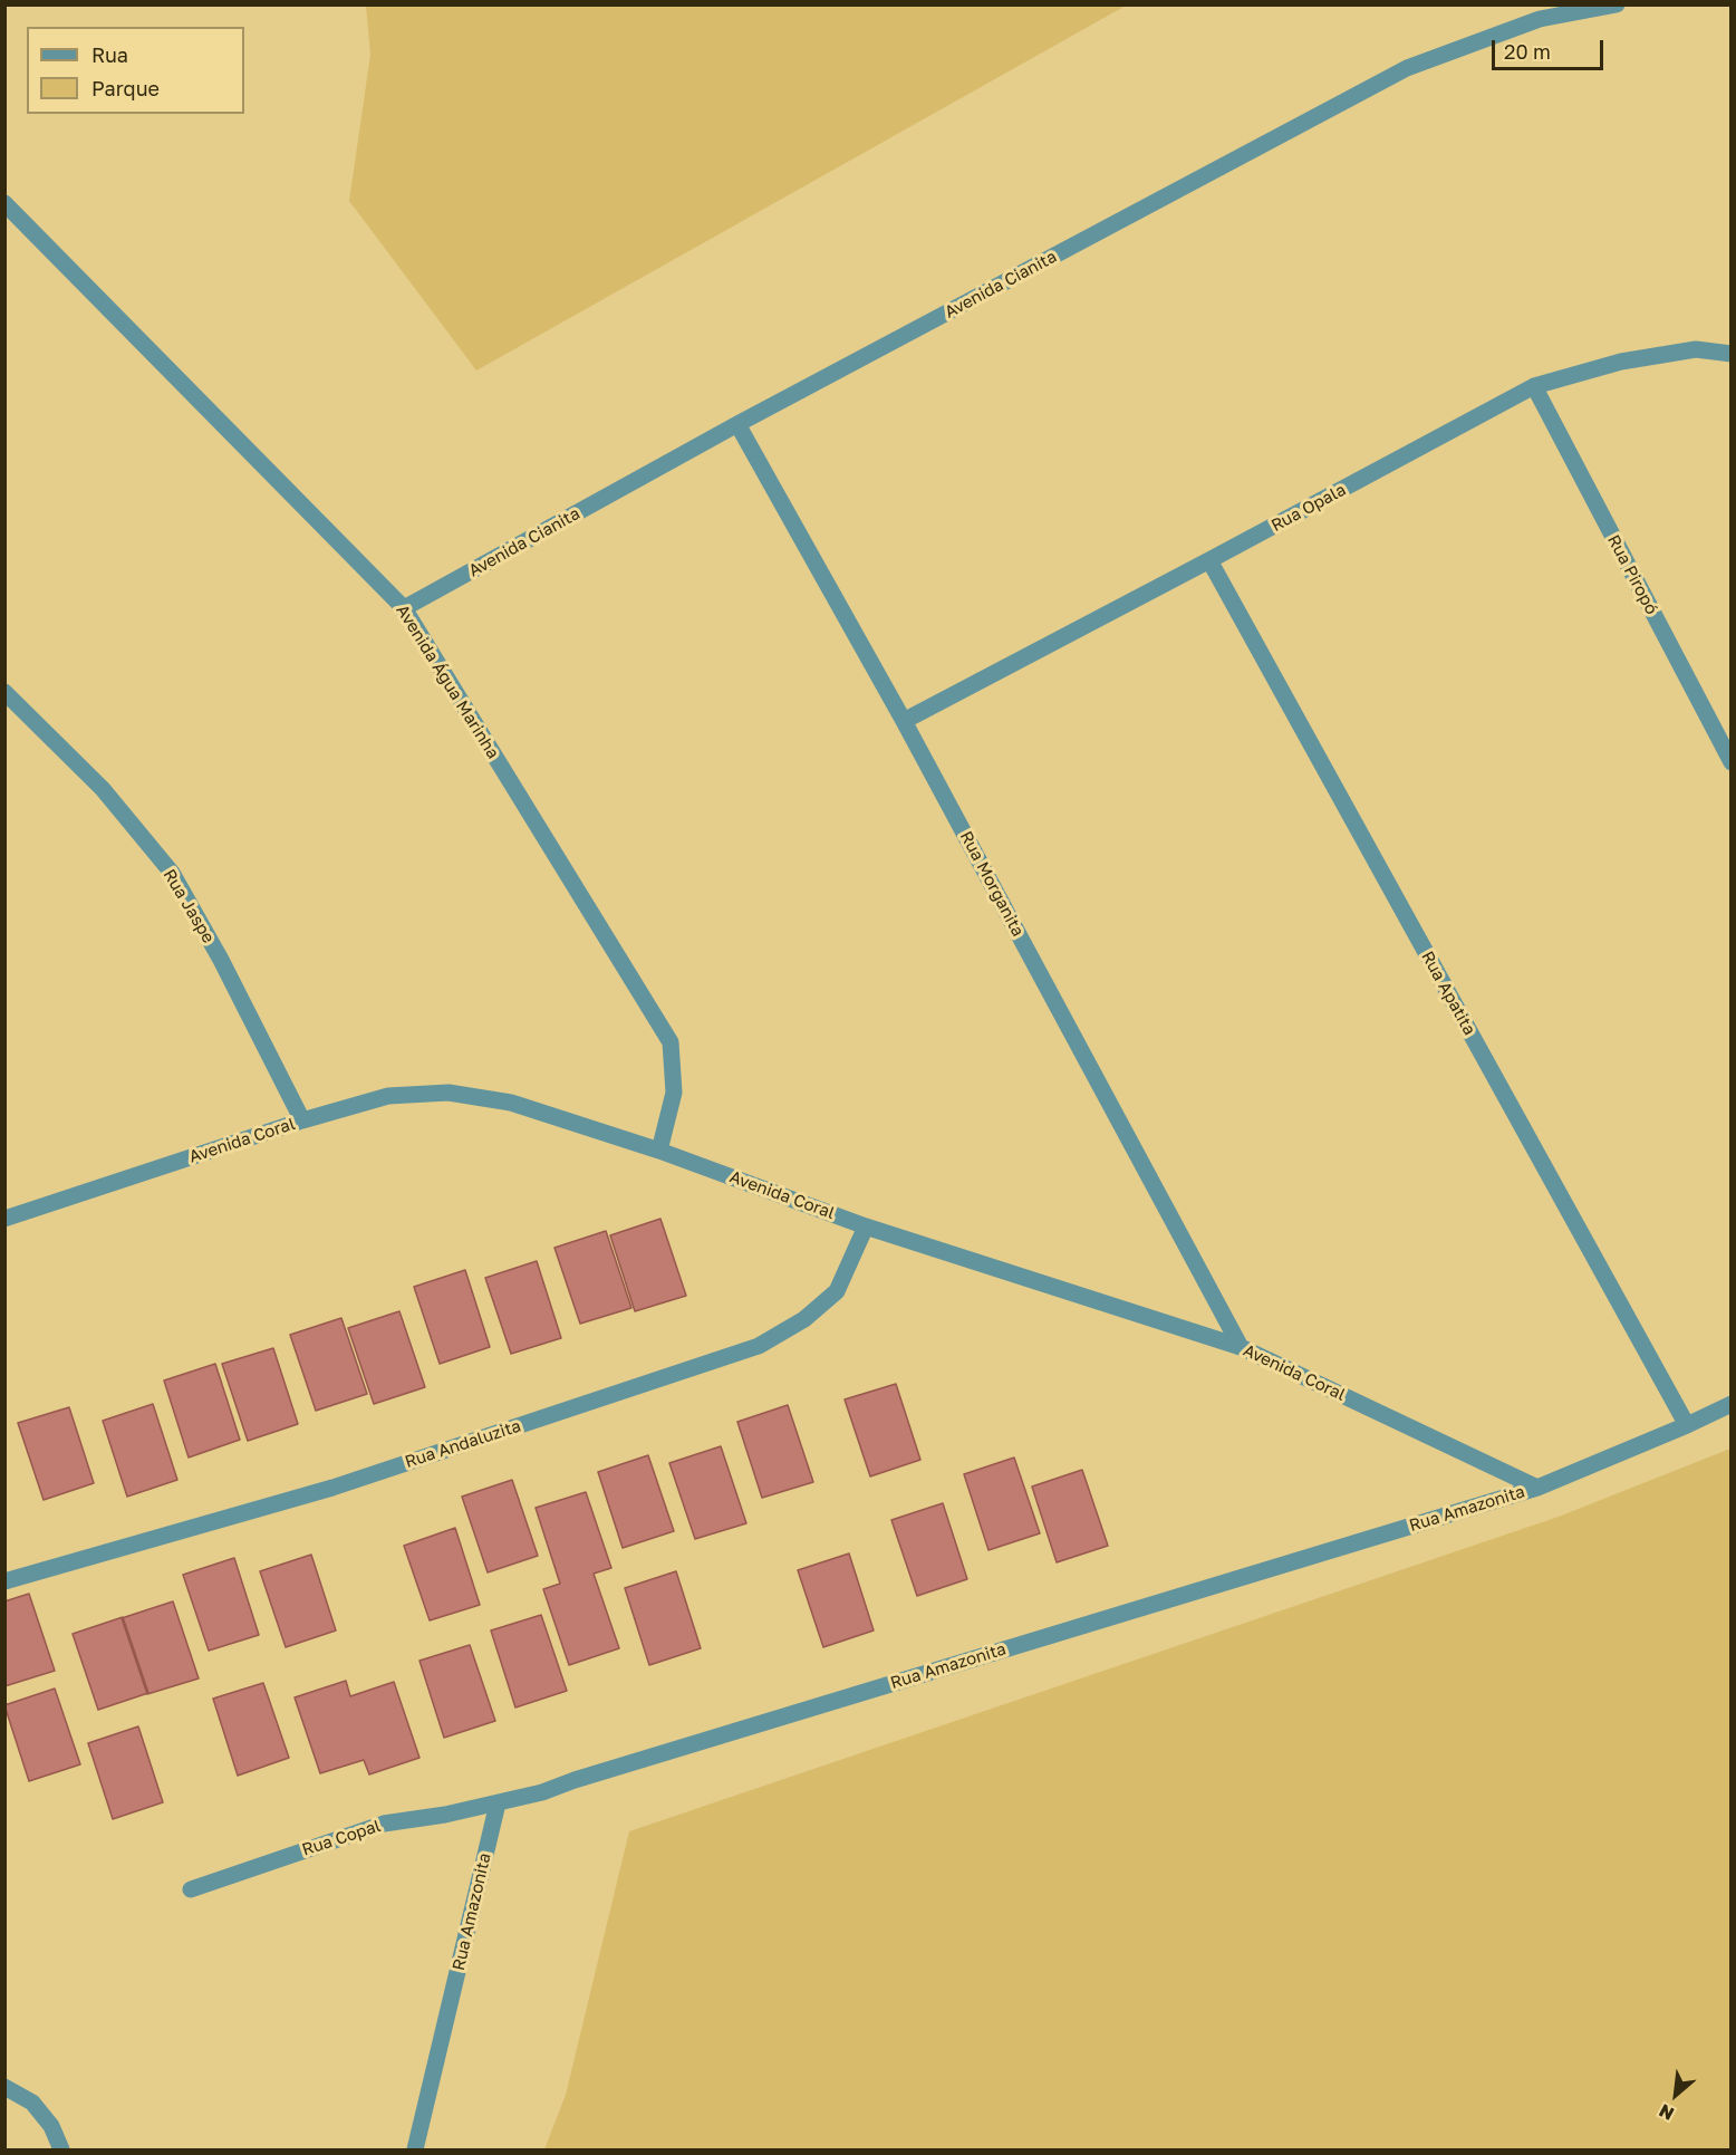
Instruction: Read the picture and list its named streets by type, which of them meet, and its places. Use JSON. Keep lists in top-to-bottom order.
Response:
{
  "streets": {
    "street": [
      "Avenida Cianita",
      "Rua Opala",
      "Rua Piropó",
      "Avenida Água Marinha",
      "Rua Morganita",
      "Rua Jaspe",
      "Rua Apatita",
      "Avenida Coral",
      "Rua Andaluzita",
      "Rua Amazonita",
      "Rua Copal"
    ]
  },
  "crossings": [
    ["Avenida Cianita", "Avenida Água Marinha"],
    ["Avenida Cianita", "Rua Morganita"],
    ["Rua Opala", "Rua Piropó"],
    ["Rua Opala", "Rua Morganita"],
    ["Rua Opala", "Rua Apatita"],
    ["Avenida Água Marinha", "Avenida Coral"],
    ["Rua Morganita", "Avenida Coral"],
    ["Rua Jaspe", "Avenida Coral"],
    ["Rua Apatita", "Rua Amazonita"],
    ["Avenida Coral", "Rua Andaluzita"],
    ["Avenida Coral", "Rua Amazonita"],
    ["Rua Amazonita", "Rua Copal"]
  ],
  "legend": ["Rua", "Parque"],
  "scale_bar": "20 m",
  "north": "bottom left"
}
